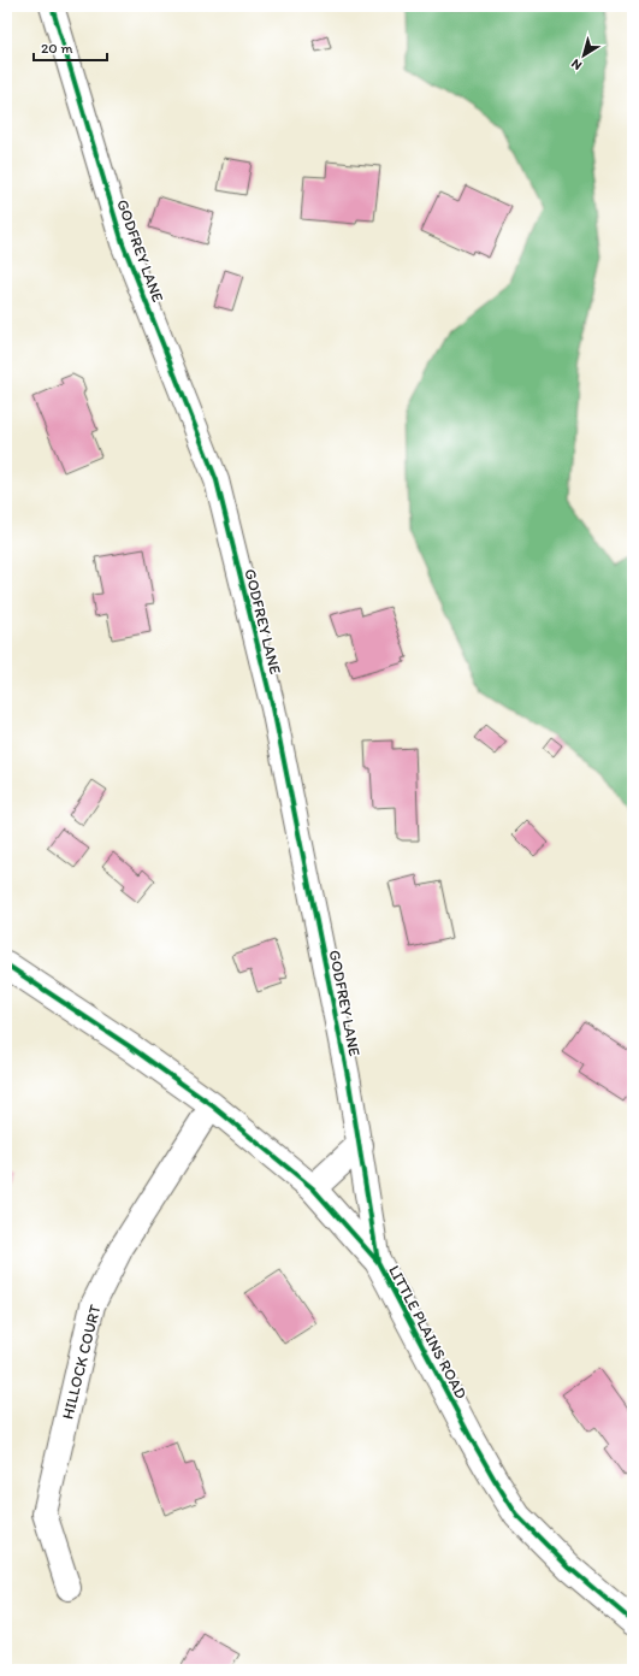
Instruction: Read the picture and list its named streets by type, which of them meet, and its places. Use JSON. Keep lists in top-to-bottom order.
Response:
{
  "streets": {
    "street": ["GODFREY LANE", "LITTLE PLAINS ROAD", "HILLOCK COURT"]
  },
  "crossings": [
    ["GODFREY LANE", "LITTLE PLAINS ROAD"],
    ["LITTLE PLAINS ROAD", "HILLOCK COURT"]
  ],
  "scale_bar": "20 m",
  "north": "bottom left"
}
